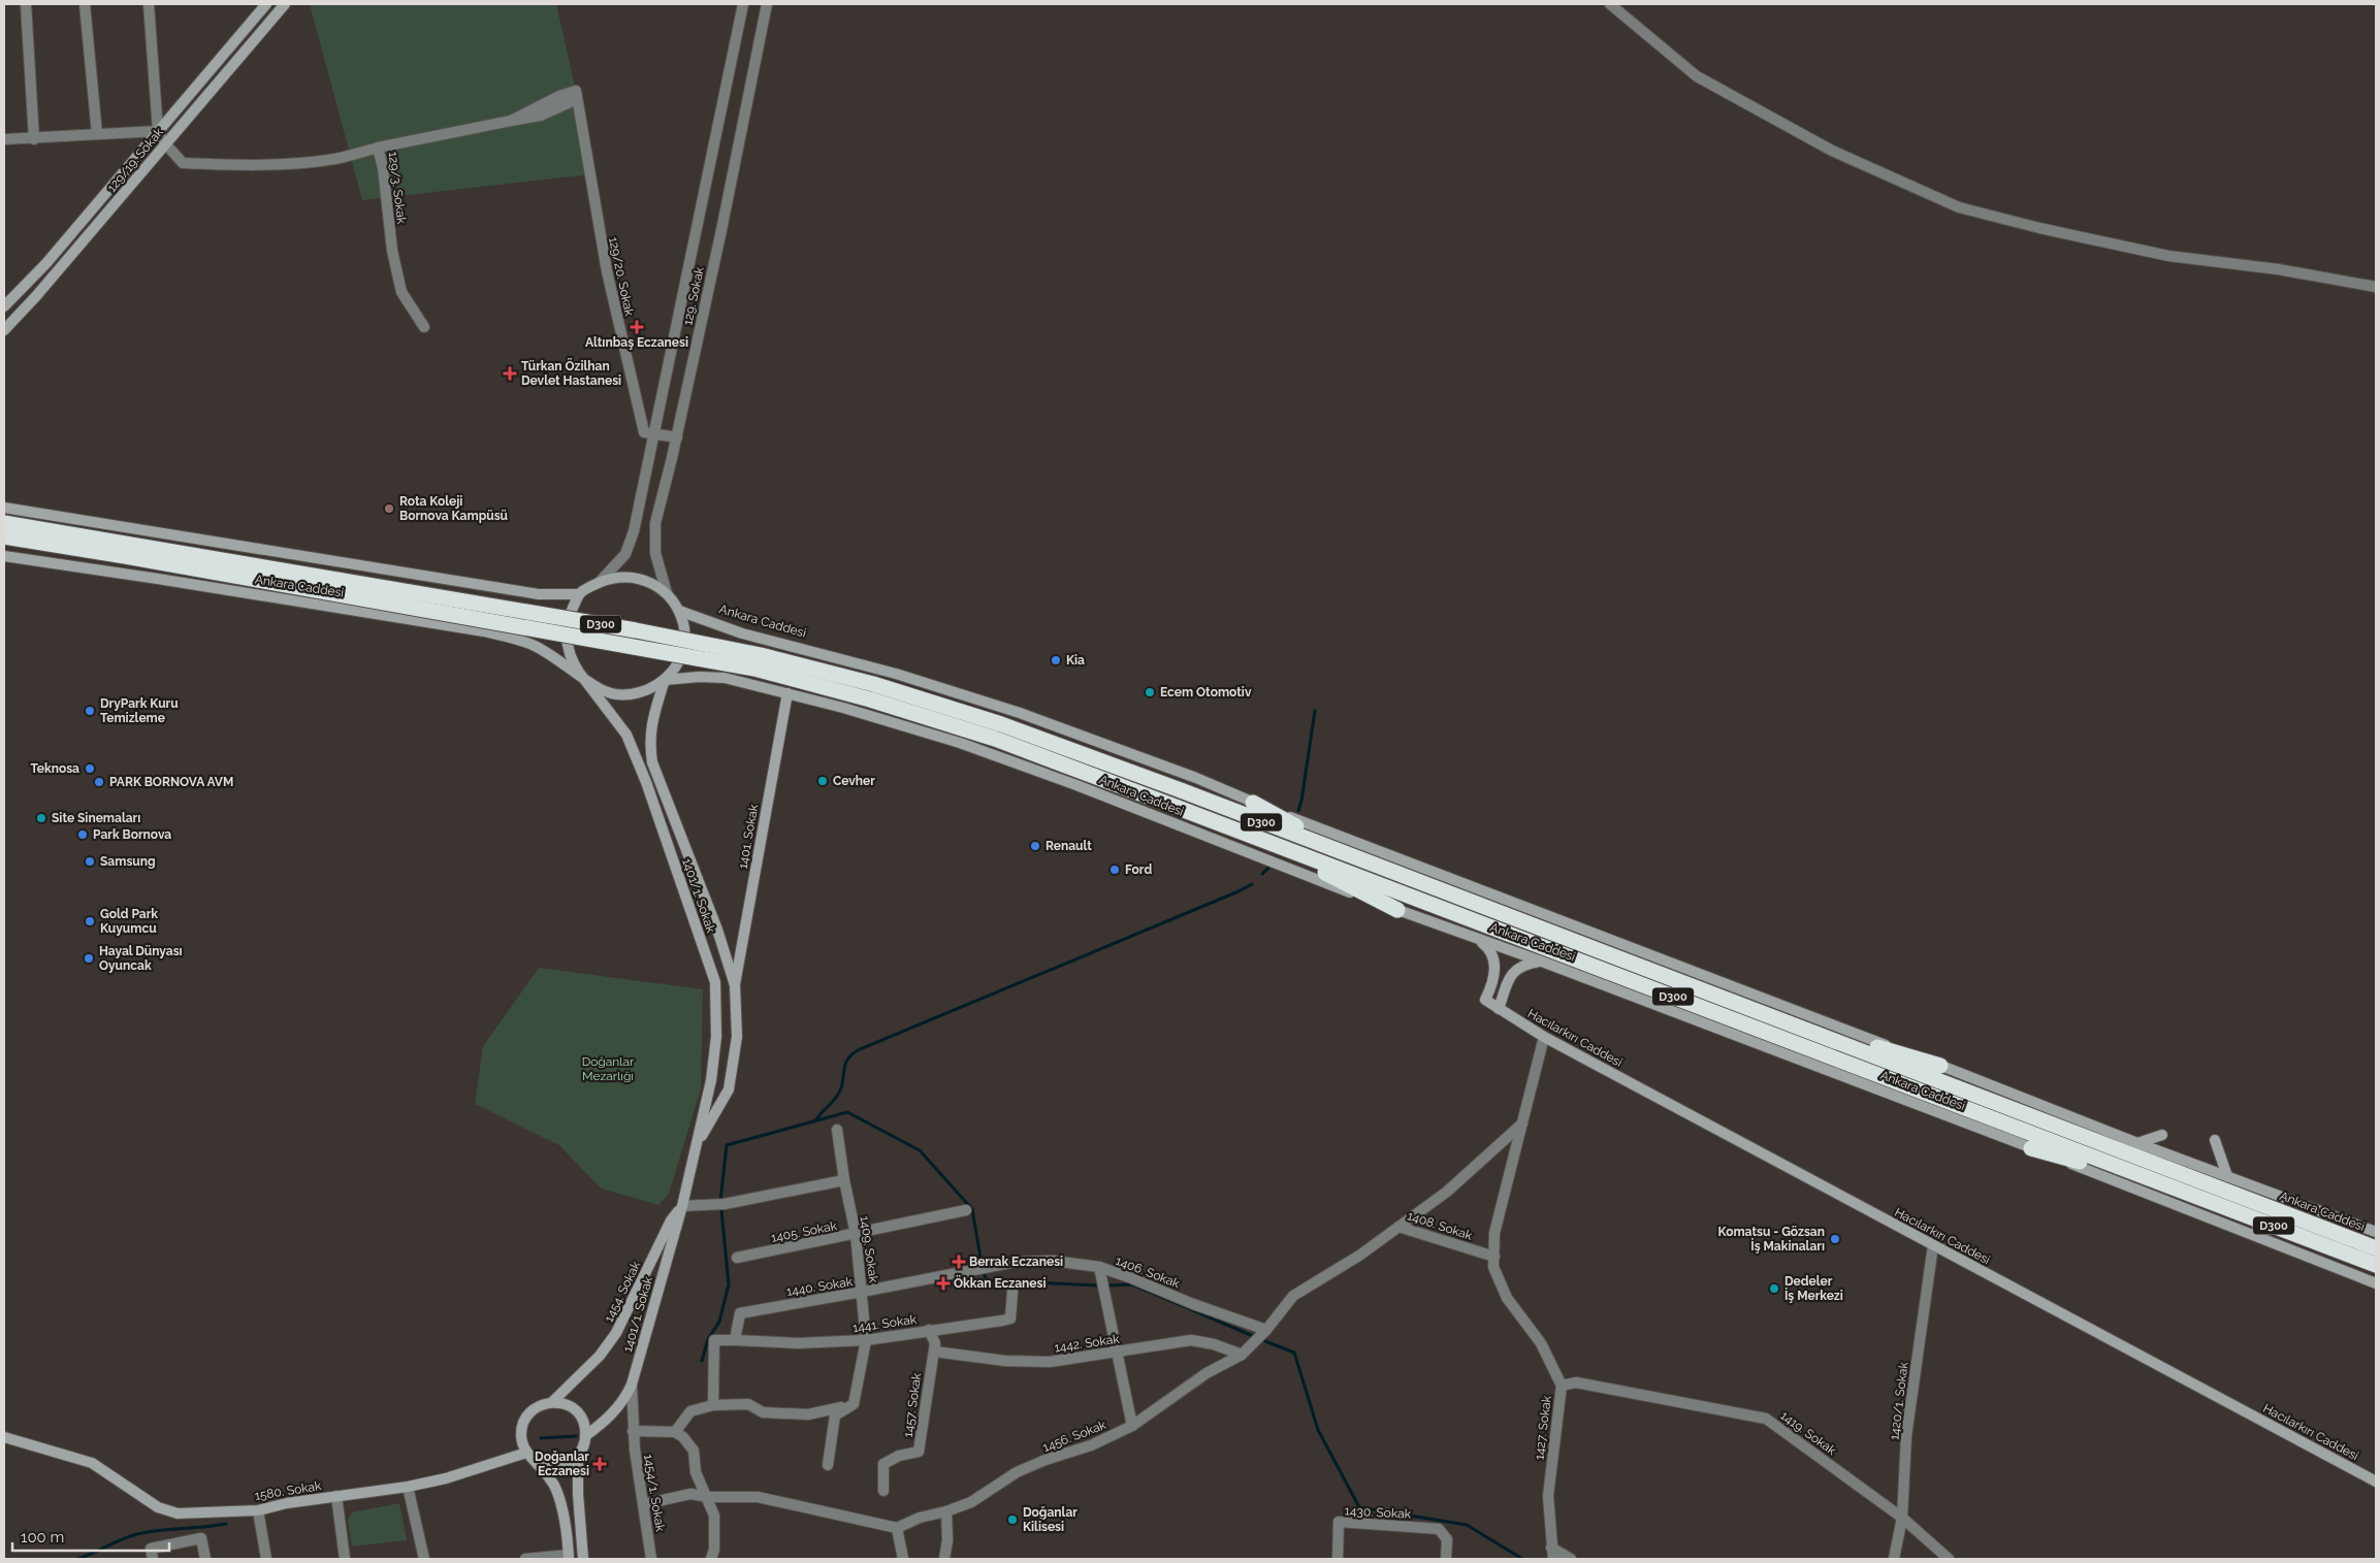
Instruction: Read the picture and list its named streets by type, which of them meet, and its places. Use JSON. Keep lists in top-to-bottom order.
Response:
{
  "streets": {
    "highway": ["Ankara Caddesi", "D300"],
    "main road": [
      "129/19. Sokak",
      "1401. Sokak",
      "1401/1. Sokak",
      "Hacılarkırı Caddesi",
      "1454. Sokak",
      "1580. Sokak"
    ],
    "street": [
      "129/3. Sokak",
      "129/20. Sokak",
      "129. Sokak",
      "1408. Sokak",
      "1405. Sokak",
      "1409. Sokak",
      "1406. Sokak",
      "1440. Sokak",
      "1441. Sokak",
      "1442. Sokak",
      "1420/1. Sokak",
      "1457. Sokak",
      "1427. Sokak",
      "1419. Sokak",
      "1456. Sokak",
      "1454/1. Sokak",
      "1430. Sokak"
    ]
  },
  "crossings": [
    ["129/3. Sokak", "129/20. Sokak"],
    ["129/20. Sokak", "129. Sokak"],
    ["129. Sokak", "Ankara Caddesi"],
    ["129. Sokak", "1401/1. Sokak"],
    ["Ankara Caddesi", "1401. Sokak"],
    ["Ankara Caddesi", "1401/1. Sokak"],
    ["Ankara Caddesi", "Hacılarkırı Caddesi"],
    ["1401. Sokak", "1401/1. Sokak"],
    ["1401/1. Sokak", "1454. Sokak"],
    ["1401/1. Sokak", "1454/1. Sokak"],
    ["Hacılarkırı Caddesi", "1420/1. Sokak"],
    ["1408. Sokak", "1427. Sokak"],
    ["1408. Sokak", "1456. Sokak"],
    ["1405. Sokak", "1409. Sokak"],
    ["1409. Sokak", "1440. Sokak"],
    ["1409. Sokak", "1441. Sokak"],
    ["1406. Sokak", "1440. Sokak"],
    ["1406. Sokak", "1456. Sokak"],
    ["1440. Sokak", "1441. Sokak"],
    ["1454. Sokak", "1580. Sokak"],
    ["1441. Sokak", "1457. Sokak"],
    ["1442. Sokak", "1457. Sokak"],
    ["1442. Sokak", "1456. Sokak"],
    ["1420/1. Sokak", "1419. Sokak"],
    ["1427. Sokak", "1419. Sokak"]
  ],
  "parks": ["Doğanlar Mezarlığı"],
  "places": {
    "health": [
      "Altınbaş Eczanesi",
      "Türkan Özilhan Devlet Hastanesi",
      "Berrak Eczanesi",
      "Ökkan Eczanesi",
      "Doğanlar Eczanesi"
    ],
    "other": [
      "Rota Koleji Bornova Kampüsü",
      "Kia",
      "Ecem Otomotiv",
      "DryPark Kuru Temizleme",
      "Teknosa",
      "Cevher",
      "PARK BORNOVA AVM",
      "Site Sinemaları",
      "Park Bornova",
      "Renault",
      "Samsung",
      "Ford",
      "Gold Park Kuyumcu",
      "Hayal Dünyası Oyuncak",
      "Komatsu - Gözsan İş Makinaları",
      "Dedeler İş Merkezi",
      "Doğanlar Kilisesi"
    ]
  },
  "scale_bar": "100 m"
}
